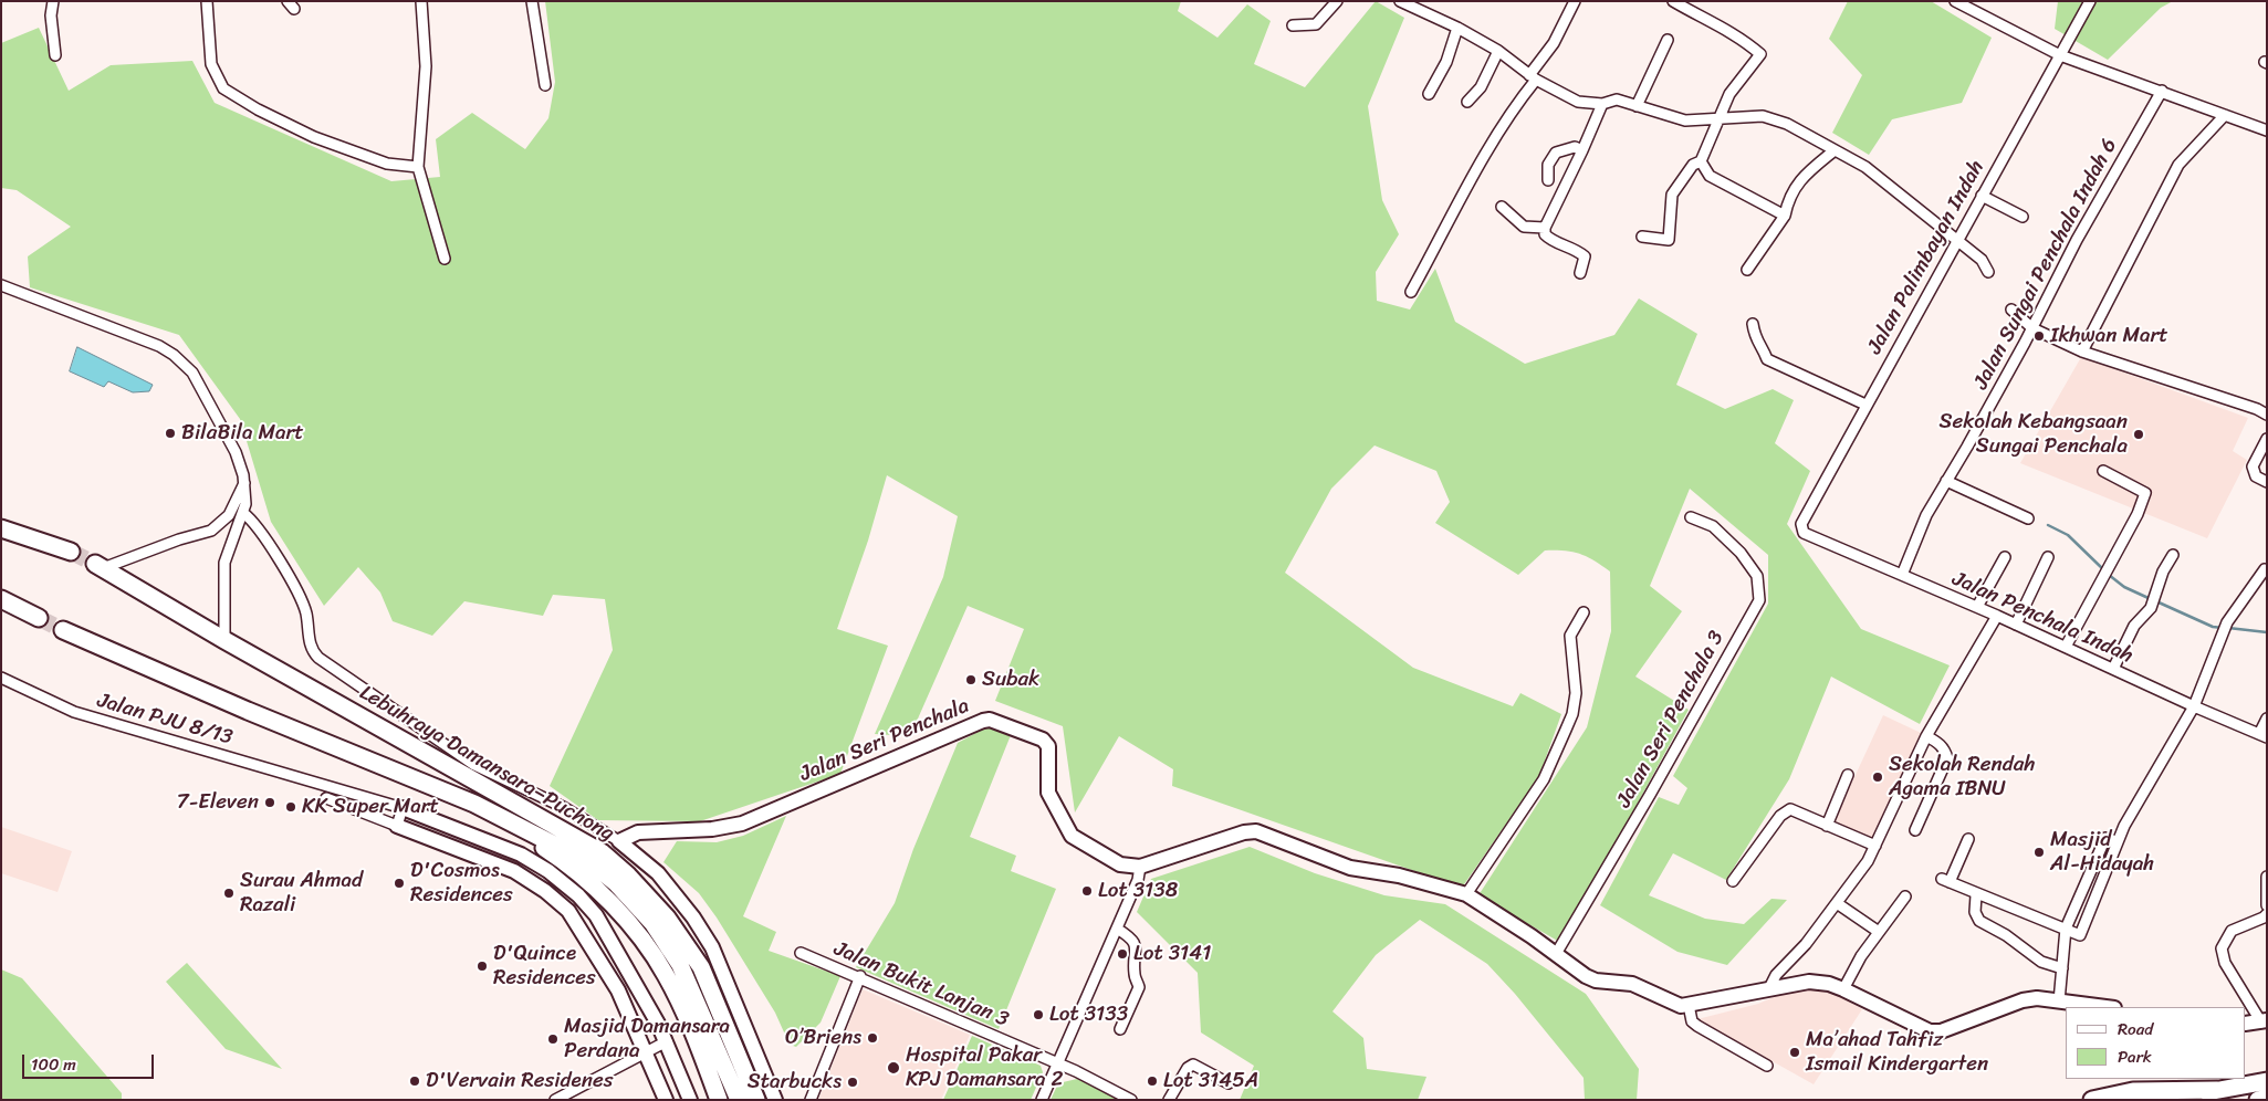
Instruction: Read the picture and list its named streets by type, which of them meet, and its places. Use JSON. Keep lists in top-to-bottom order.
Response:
{
  "streets": {
    "highway": ["Lebuhraya Damansara–Puchong"],
    "street": [
      "Jalan Palimbayan Indah",
      "Jalan Sungai Penchala Indah 6",
      "Jalan Penchala Indah",
      "Jalan PJU 8/13",
      "Jalan Seri Penchala 3",
      "Jalan Seri Penchala",
      "Jalan Bukit Lanjan 3"
    ]
  },
  "crossings": [
    ["Jalan Palimbayan Indah", "Jalan Penchala Indah"],
    ["Jalan Sungai Penchala Indah 6", "Jalan Penchala Indah"]
  ],
  "places": [
    "Ikhwan Mart",
    "BilaBila Mart",
    "Sekolah Kebangsaan Sungai Penchala",
    "Subak",
    "Sekolah Rendah Agama IBNU",
    "7-Eleven",
    "KK Super Mart",
    "Masjid Al-Hidayah",
    "D'Cosmos Residences",
    "Lot 3138",
    "Surau Ahmad Razali",
    "Lot 3141",
    "D'Quince Residences",
    "Lot 3133",
    "O’Briens",
    "Masjid Damansara Perdana",
    "Ma’ahad Tahfiz Ismail Kindergarten",
    "Hospital Pakar KPJ Damansara 2",
    "D'Vervain Residenes",
    "Lot 3145A",
    "Starbucks"
  ],
  "legend": ["Road", "Park"],
  "scale_bar": "100 m"
}
